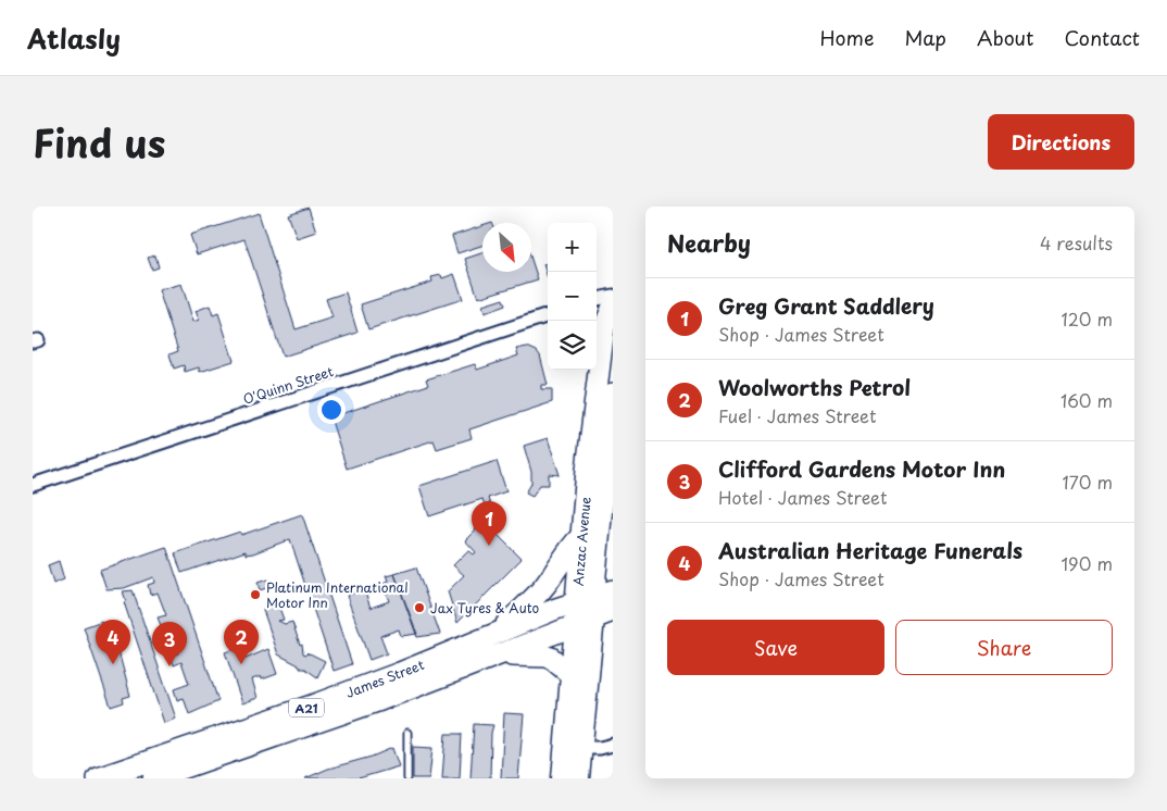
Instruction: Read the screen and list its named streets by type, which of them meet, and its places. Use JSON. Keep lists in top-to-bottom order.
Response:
{
  "streets": {
    "highway": ["Anzac Avenue", "James Street", "A21"],
    "street": ["O'Quinn Street"]
  },
  "crossings": [
    ["Anzac Avenue", "James Street"]
  ],
  "places": ["Platinum International Motor Inn", "Jax Tyres & Auto"],
  "north": "bottom right",
  "page": {
    "header": "Atlasly",
    "nav": [
      "Home",
      "Map",
      "About",
      "Contact"
    ],
    "title": "Find us",
    "buttons": [
      "Directions",
      ["Save", "Share"]
    ],
    "heading": ["Nearby", "4 results"],
    "map_buttons": ["+", "−"],
    "list": [
      {
        "mark": "1",
        "name": "Greg Grant Saddlery",
        "note": "Shop · James Street",
        "value": "120 m"
      },
      {
        "mark": "2",
        "name": "Woolworths Petrol",
        "note": "Fuel · James Street",
        "value": "160 m"
      },
      {
        "mark": "3",
        "name": "Clifford Gardens Motor Inn",
        "note": "Hotel · James Street",
        "value": "170 m"
      },
      {
        "mark": "4",
        "name": "Australian Heritage Funerals",
        "note": "Shop · James Street",
        "value": "190 m"
      }
    ],
    "pins": [
      "1",
      "2",
      "4",
      "3"
    ]
  }
}
